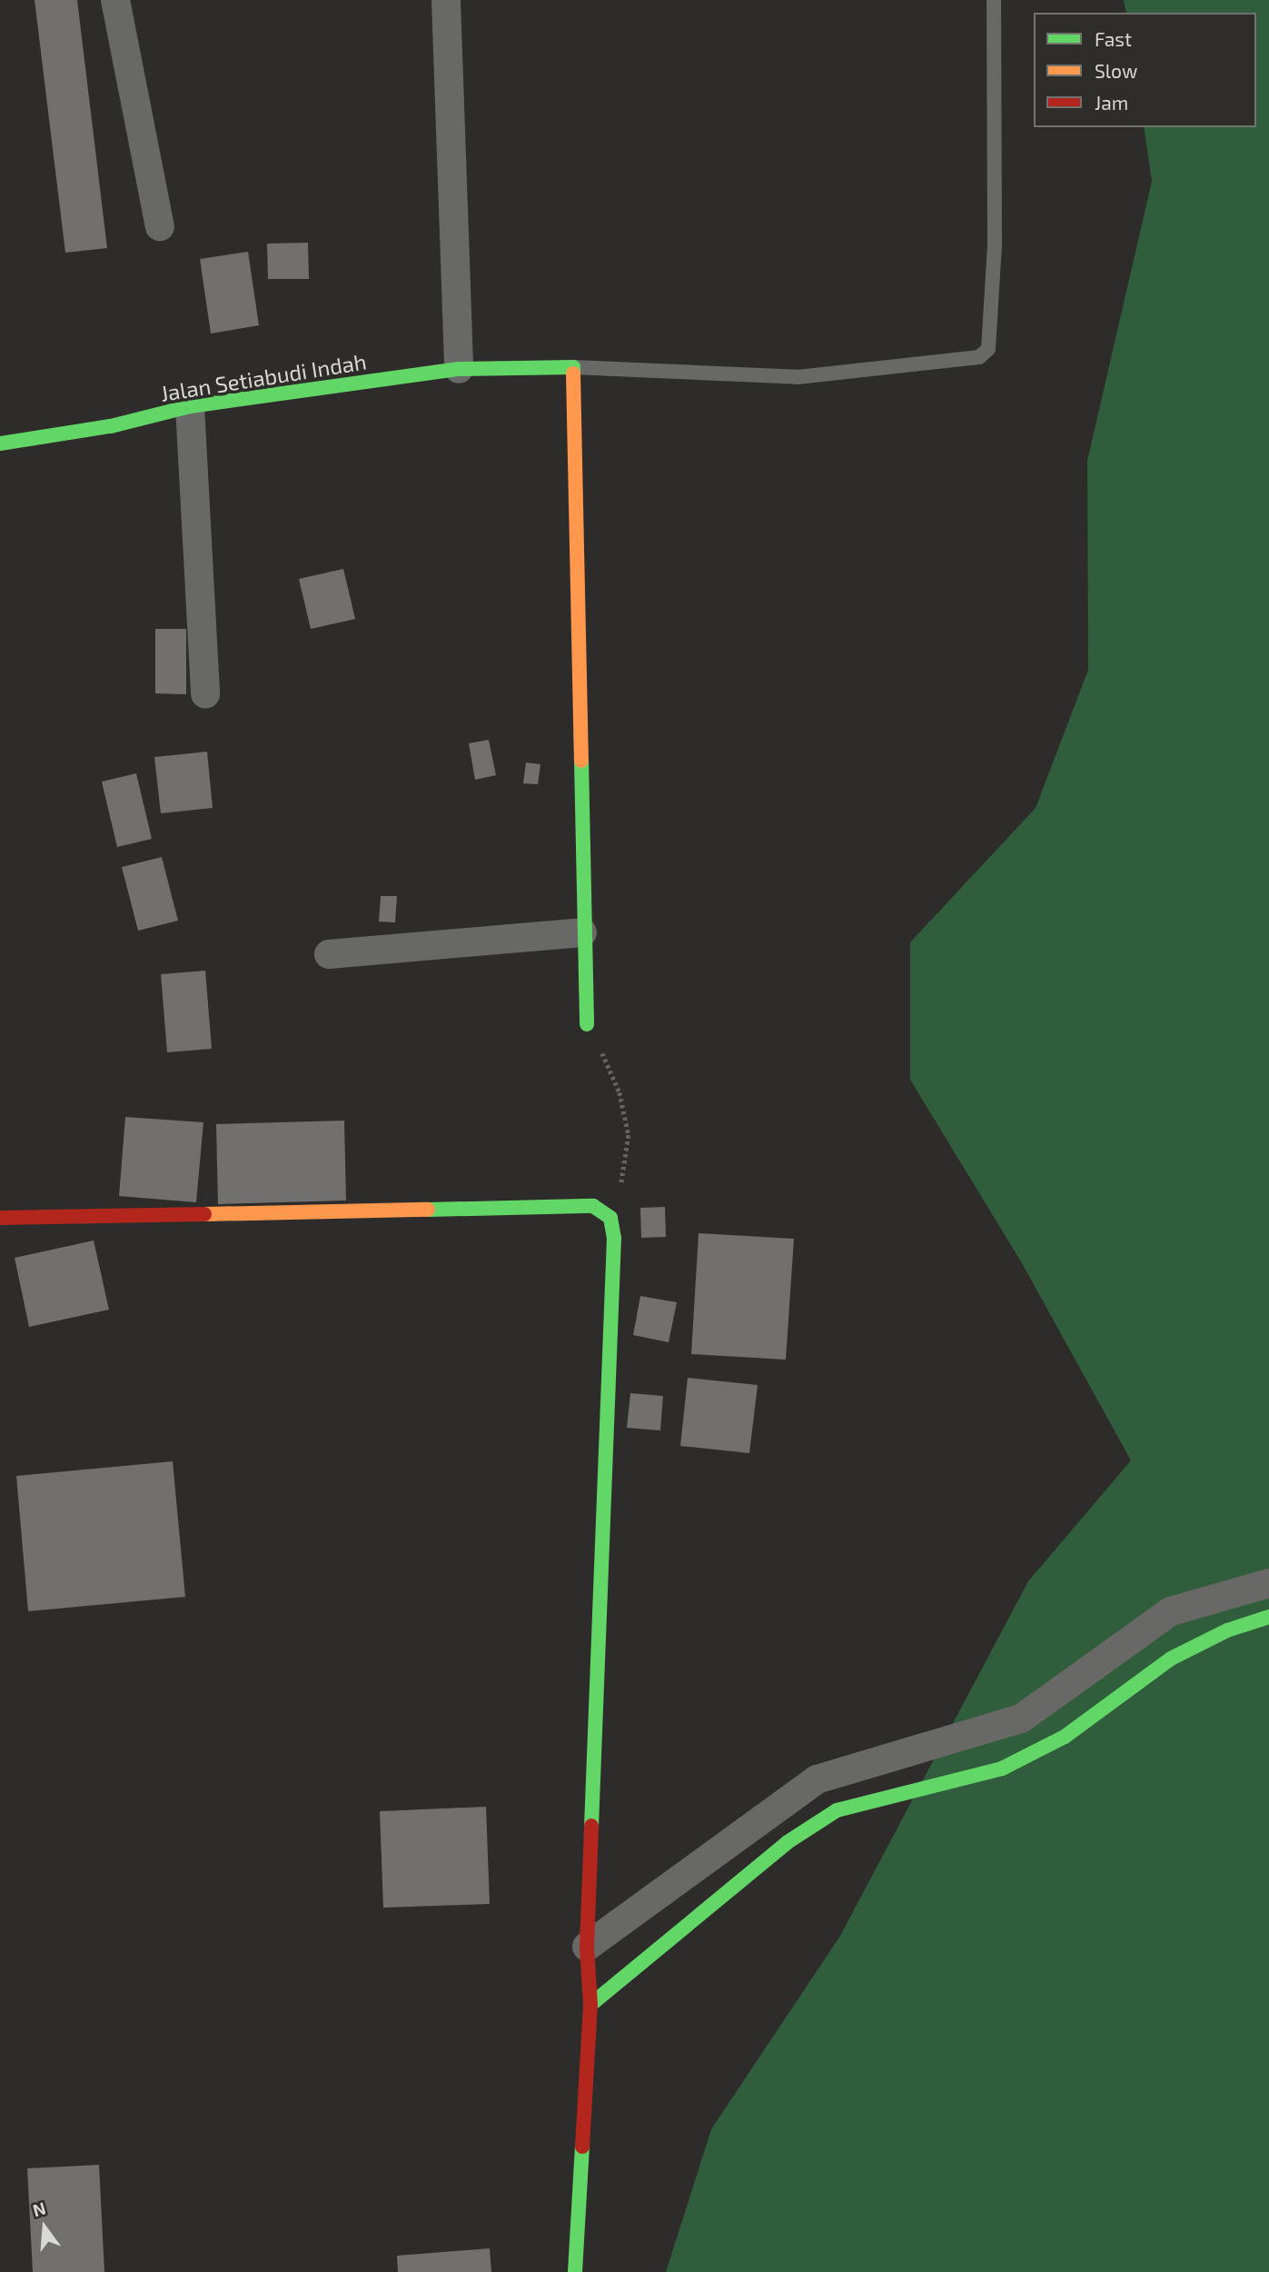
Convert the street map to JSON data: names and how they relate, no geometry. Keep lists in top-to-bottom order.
{
  "streets": {
    "street": ["Jalan Setiabudi Indah"]
  },
  "legend": ["Fast", "Slow", "Jam"],
  "north": "top"
}
